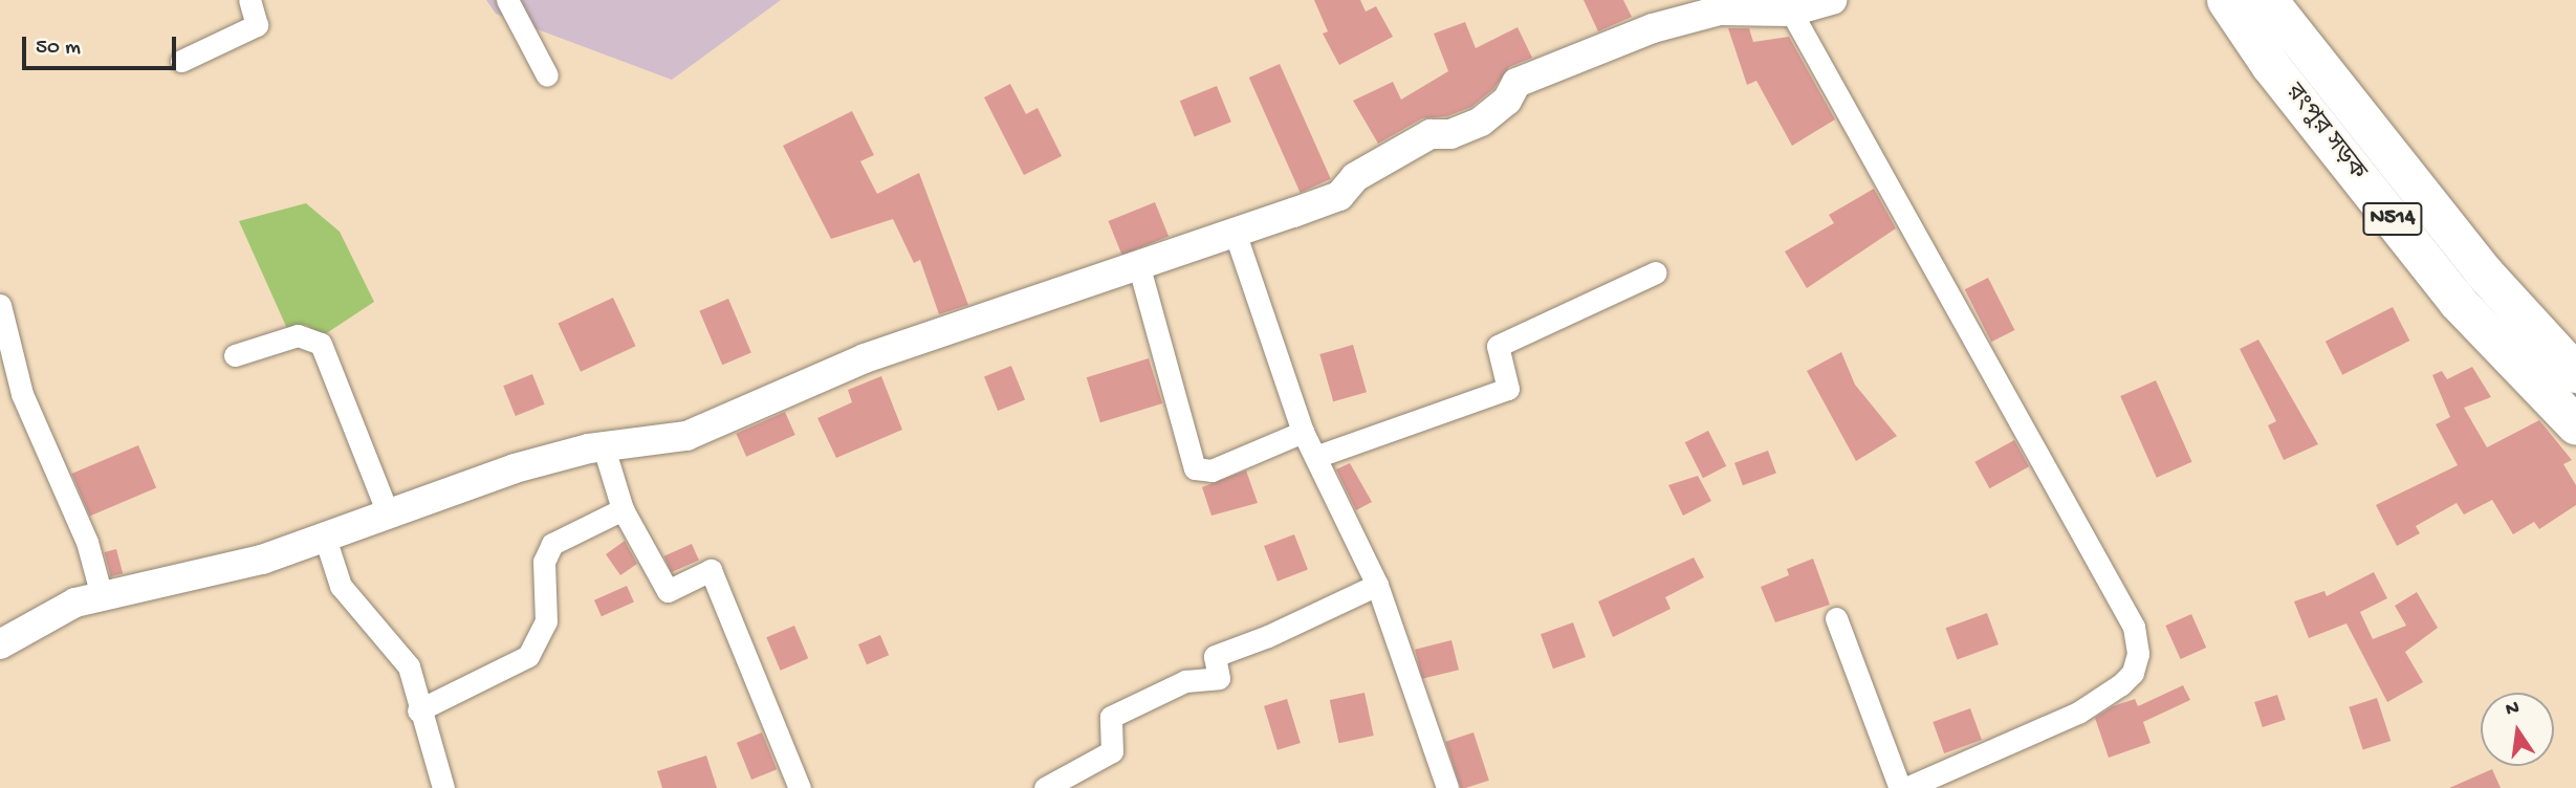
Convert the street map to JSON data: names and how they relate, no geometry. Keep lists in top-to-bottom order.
{
  "streets": {
    "highway": ["রংপুর সড়ক", "N514"]
  },
  "scale_bar": "50 m",
  "north": "top"
}
